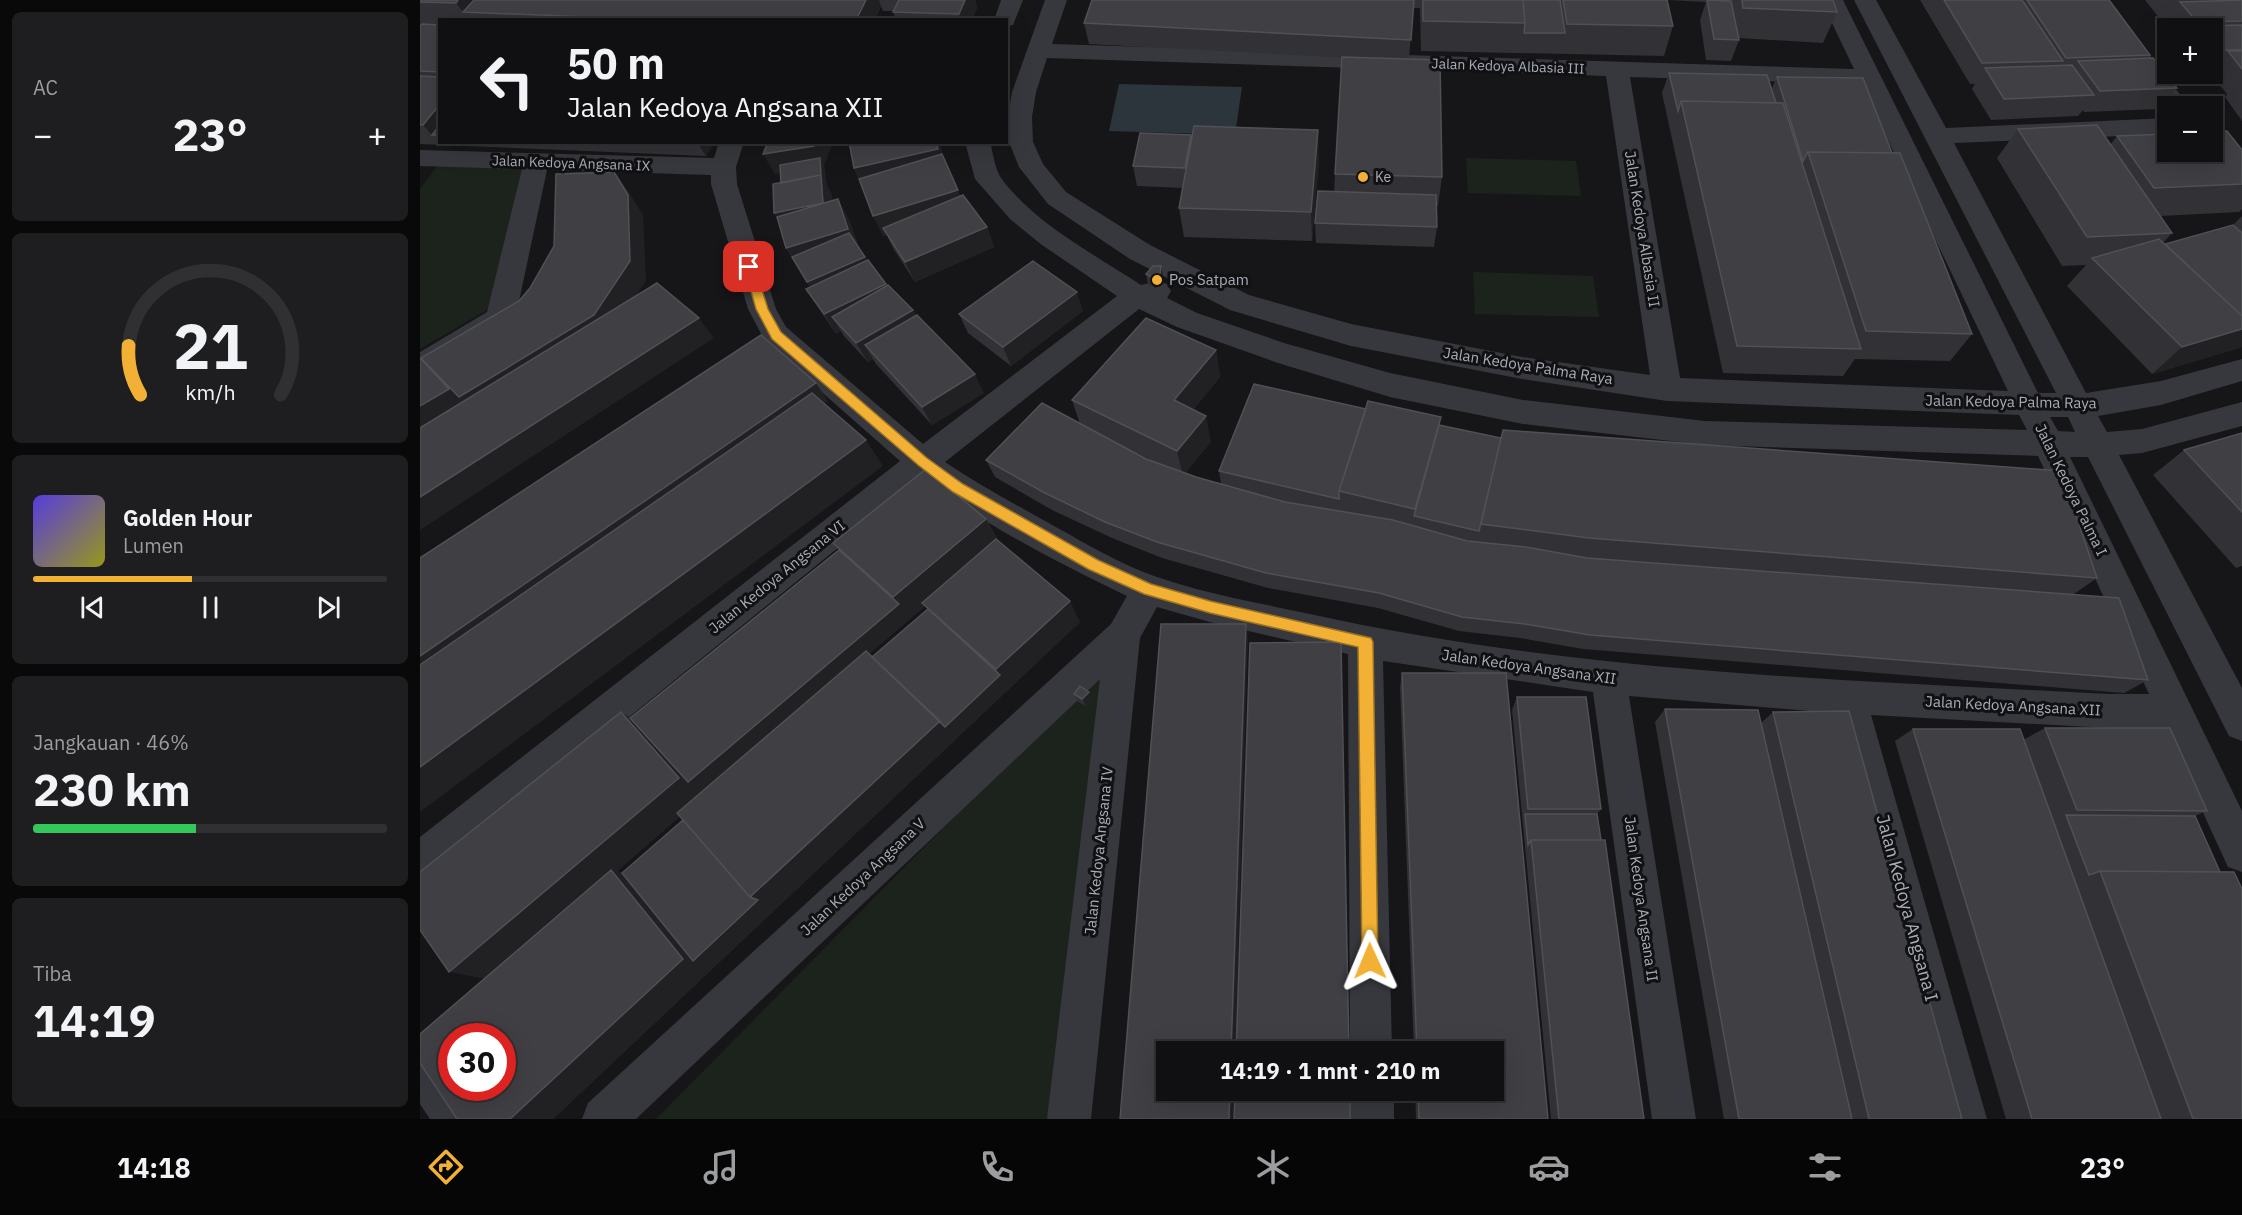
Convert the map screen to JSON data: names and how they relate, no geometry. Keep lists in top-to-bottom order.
{
  "streets": {
    "street": [
      "Jalan Kedoya Albasia III",
      "Jalan Kedoya Angsana IX",
      "Jalan Kedoya Albasia II",
      "Jalan Kedoya Palma Raya",
      "Jalan Kedoya Palma I",
      "Jalan Kedoya Angsana VI",
      "Jalan Kedoya Angsana XII",
      "Jalan Kedoya Angsana IV",
      "Jalan Kedoya Angsana V",
      "Jalan Kedoya Angsana II",
      "Jalan Kedoya Angsana I"
    ]
  },
  "crossings": [
    ["Jalan Kedoya Albasia III", "Jalan Kedoya Albasia II"],
    ["Jalan Kedoya Albasia III", "Jalan Kedoya Palma Raya"],
    ["Jalan Kedoya Albasia III", "Jalan Kedoya Palma I"],
    ["Jalan Kedoya Angsana IX", "Jalan Kedoya Angsana XII"],
    ["Jalan Kedoya Albasia II", "Jalan Kedoya Palma Raya"],
    ["Jalan Kedoya Palma Raya", "Jalan Kedoya Palma I"],
    ["Jalan Kedoya Palma Raya", "Jalan Kedoya Angsana VI"],
    ["Jalan Kedoya Palma I", "Jalan Kedoya Angsana XII"],
    ["Jalan Kedoya Angsana VI", "Jalan Kedoya Angsana XII"],
    ["Jalan Kedoya Angsana XII", "Jalan Kedoya Angsana IV"],
    ["Jalan Kedoya Angsana XII", "Jalan Kedoya Angsana II"],
    ["Jalan Kedoya Angsana XII", "Jalan Kedoya Angsana I"],
    ["Jalan Kedoya Angsana IV", "Jalan Kedoya Angsana V"]
  ],
  "places": ["Ke", "Pos Satpam"],
  "page": {
    "tile": [
      "AC",
      ["Jangkauan · 46%", "230 km"],
      ["Tiba", "14:19"]
    ],
    "map_buttons": ["+", "−"],
    "turn": ["50 m", "Jalan Kedoya Angsana XII"],
    "heat": ["−", "23°", "+"],
    "song": ["Golden Hour", "Lumen"],
    "limit": "30",
    "trip": "14:19 · 1 mnt · 210 m",
    "tabs": ["14:18", "23°"],
    "gauge": ["21", "km/h"]
  }
}
